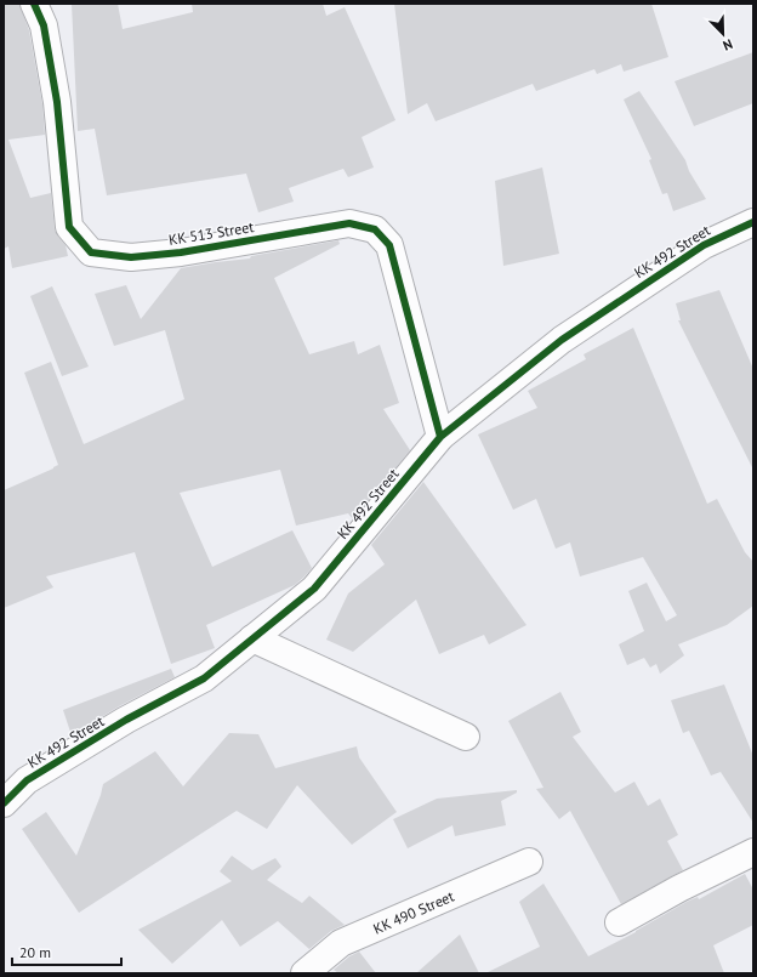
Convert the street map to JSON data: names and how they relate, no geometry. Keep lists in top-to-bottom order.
{
  "streets": {
    "street": ["KK 513 Street", "KK 492 Street", "KK 490 Street"]
  },
  "crossings": [
    ["KK 513 Street", "KK 492 Street"]
  ],
  "scale_bar": "20 m",
  "north": "bottom right"
}
